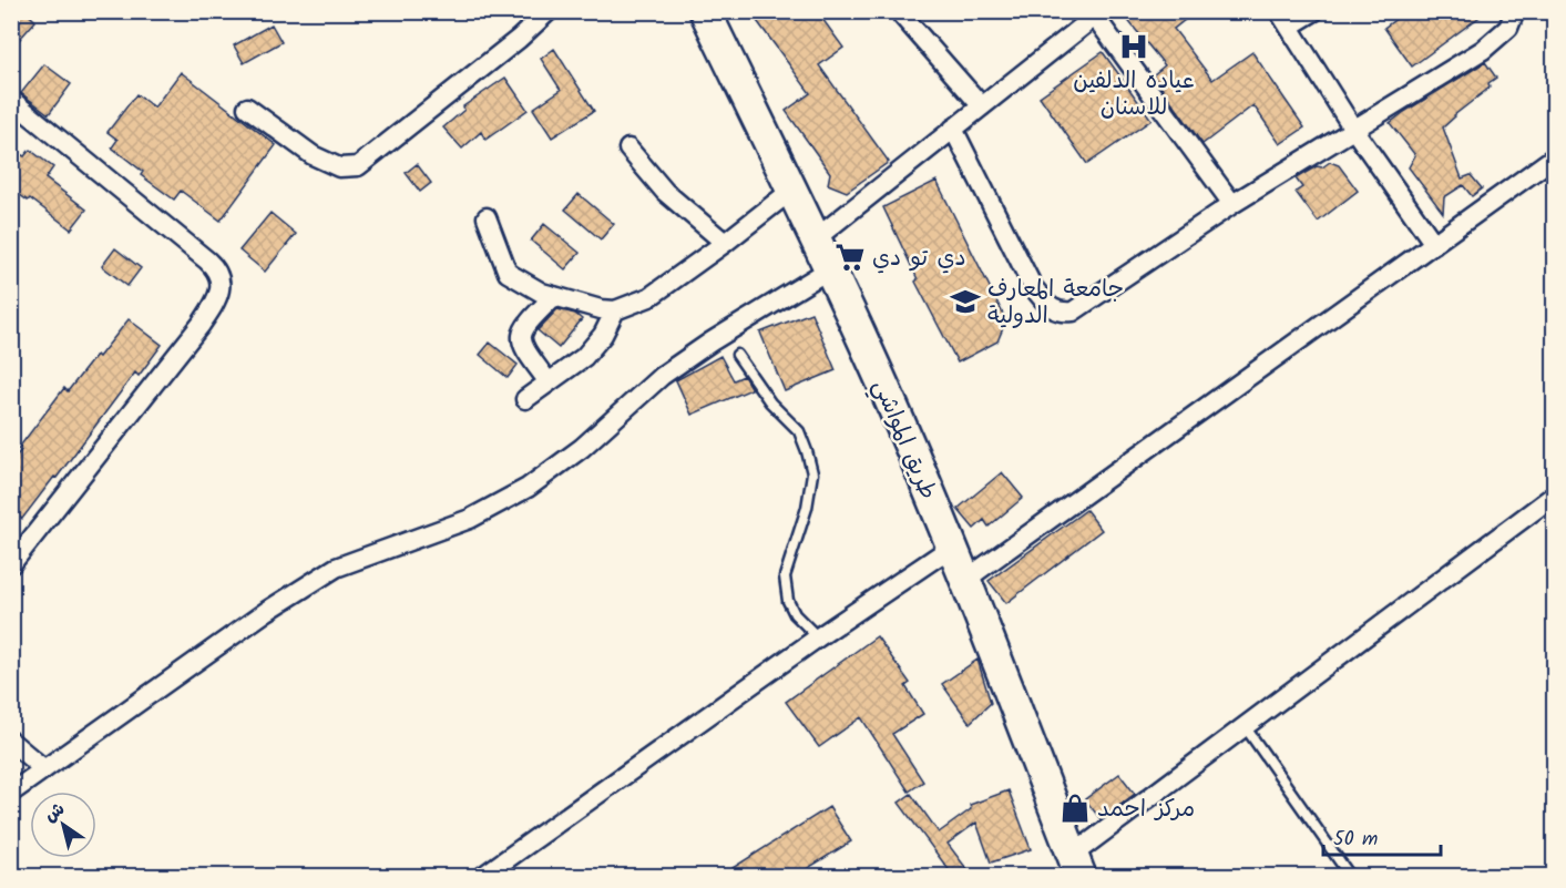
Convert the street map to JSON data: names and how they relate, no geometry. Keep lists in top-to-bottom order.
{
  "streets": {
    "main road": ["طريق المواشي"]
  },
  "places": {
    "hospital": ["عياده الدلفين للاسنان"],
    "supermarket": ["دي تو دي"],
    "school or university": ["جامعة المعارف الدولية"],
    "shop": ["مركز احمد"]
  },
  "scale_bar": "50 m",
  "north": "top left"
}
